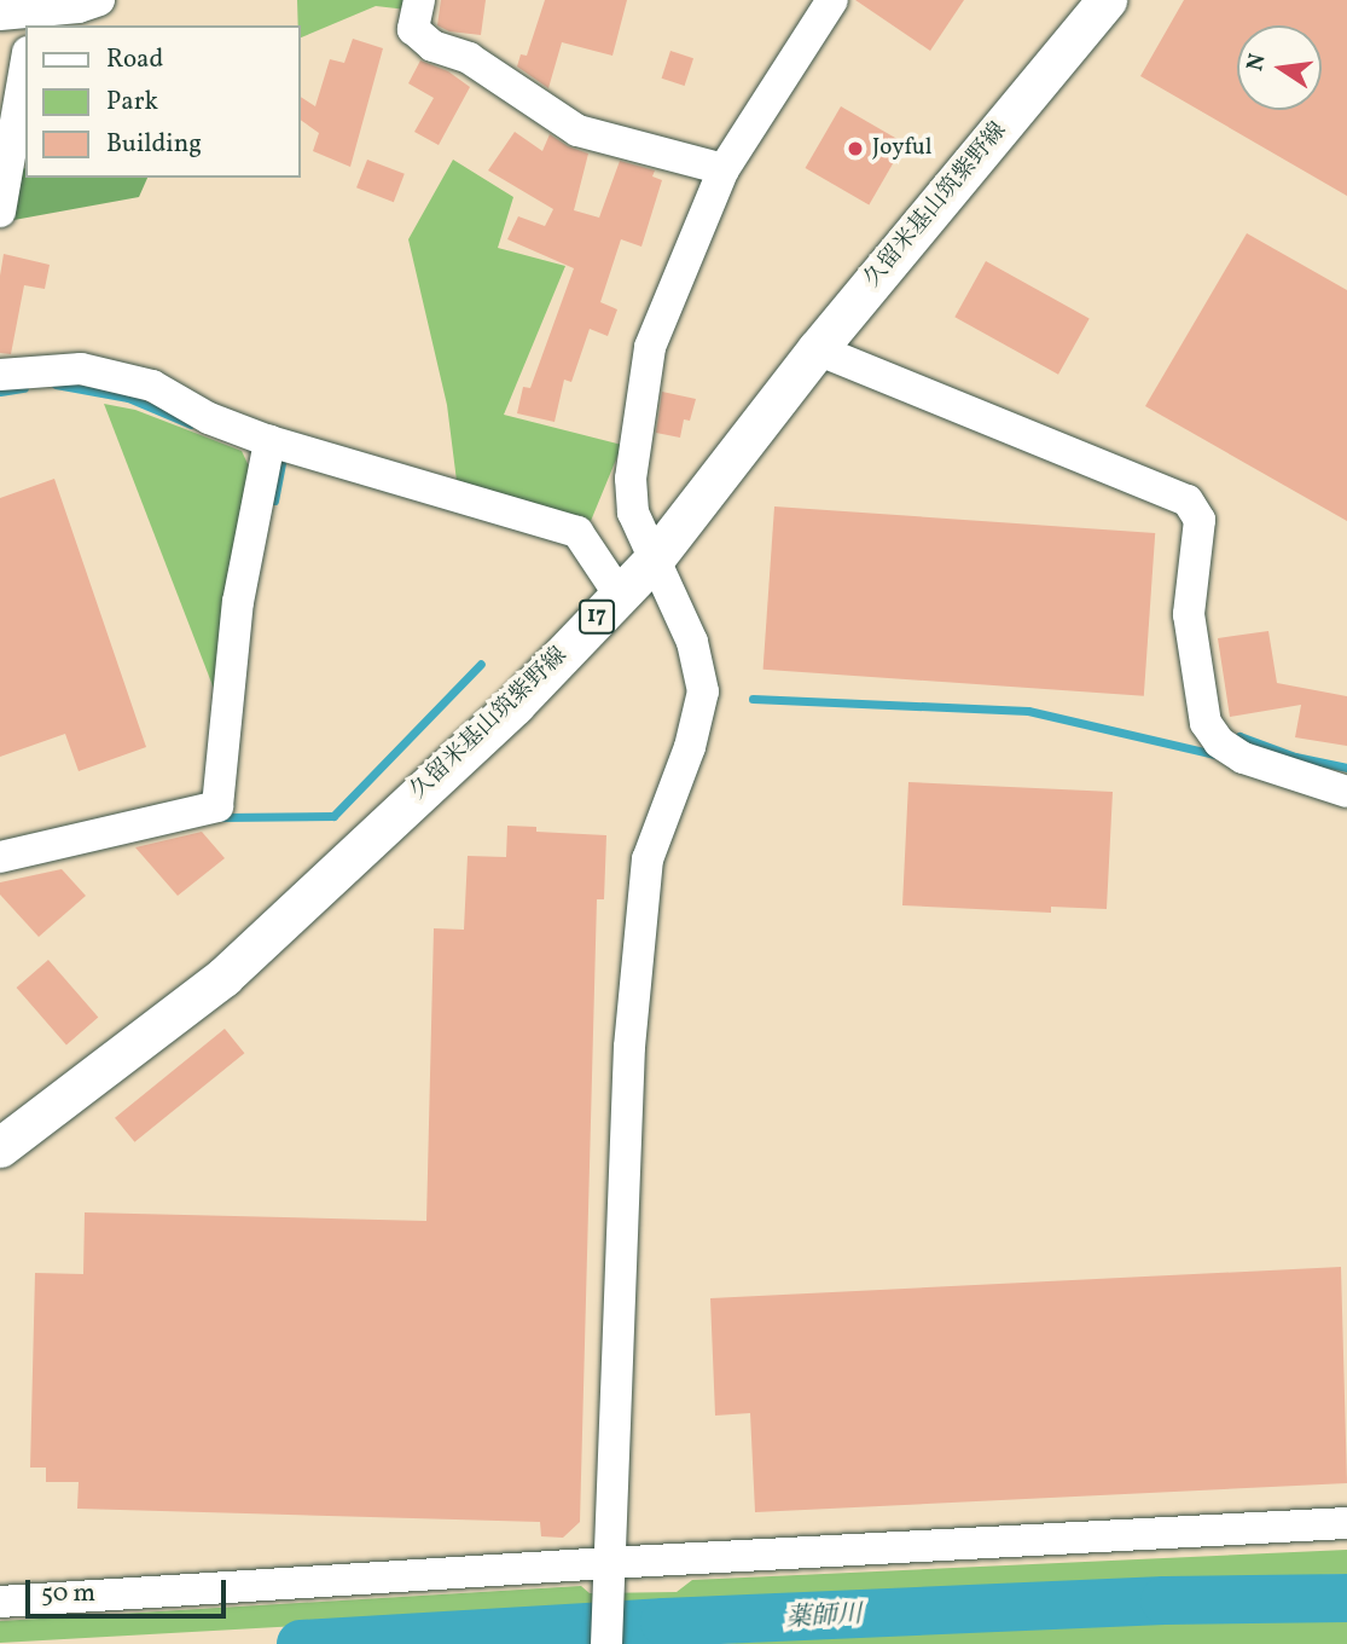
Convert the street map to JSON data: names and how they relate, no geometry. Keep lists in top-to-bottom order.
{
  "streets": {
    "main road": ["久留米基山筑紫野線", "17"]
  },
  "water": ["薬師川"],
  "places": ["Joyful"],
  "legend": ["Road", "Park", "Building"],
  "scale_bar": "50 m",
  "north": "left"
}
